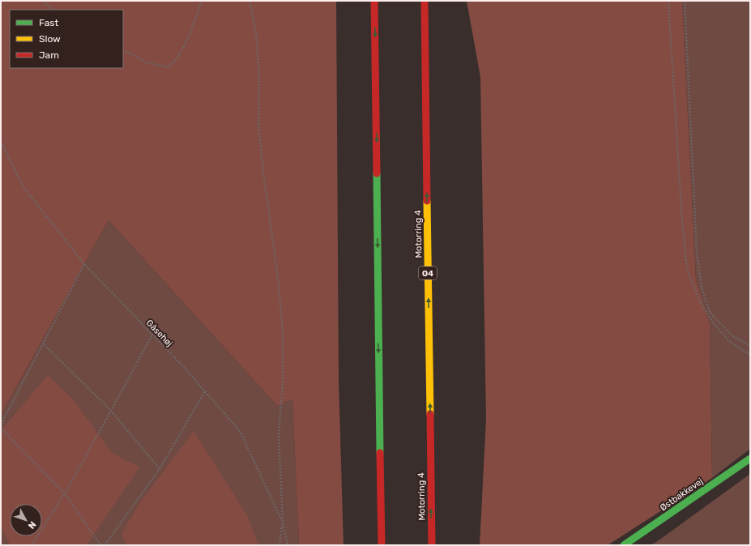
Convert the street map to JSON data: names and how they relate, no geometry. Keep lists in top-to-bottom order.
{
  "streets": {
    "main road": ["Motorring 4", "O4", "Østbakkevej"],
    "path": ["Gåsehøj"]
  },
  "legend": ["Fast", "Slow", "Jam"],
  "north": "bottom right"
}
